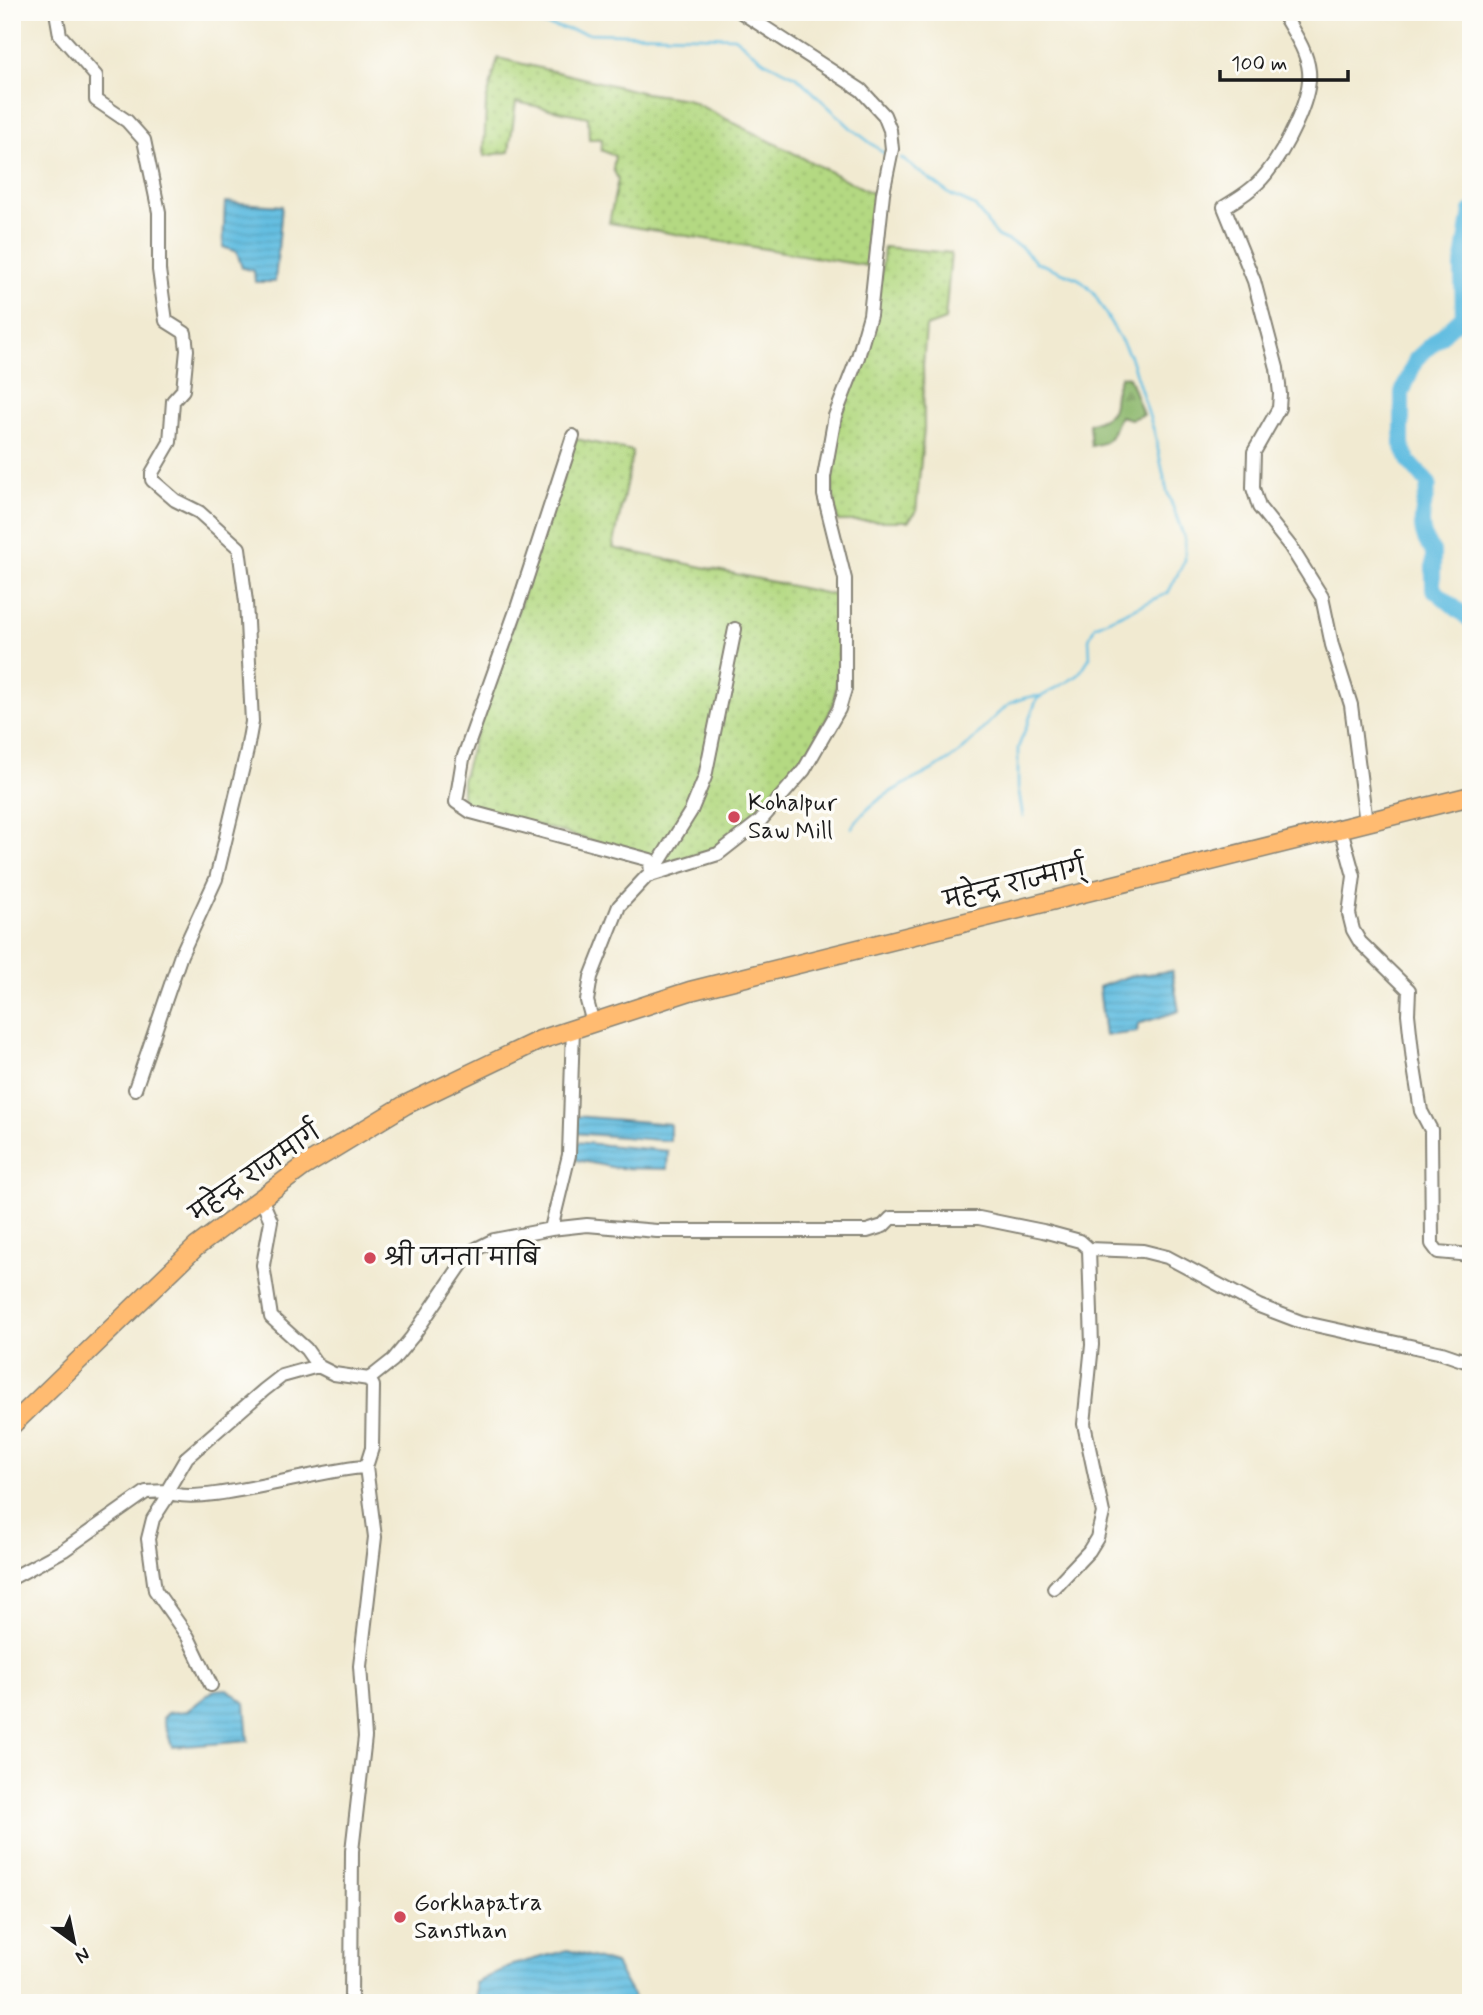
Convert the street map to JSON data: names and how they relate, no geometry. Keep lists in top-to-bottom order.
{
  "streets": {
    "highway": ["महेन्द्र राज्मार्ग्", "महेन्द्र राजमार्ग"]
  },
  "crossings": [
    ["महेन्द्र राज्मार्ग्", "महेन्द्र राजमार्ग"]
  ],
  "places": ["Kohalpur Saw Mill", "श्री जनता माबि", "Gorkhapatra Sansthan"],
  "scale_bar": "100 m",
  "north": "bottom right"
}
